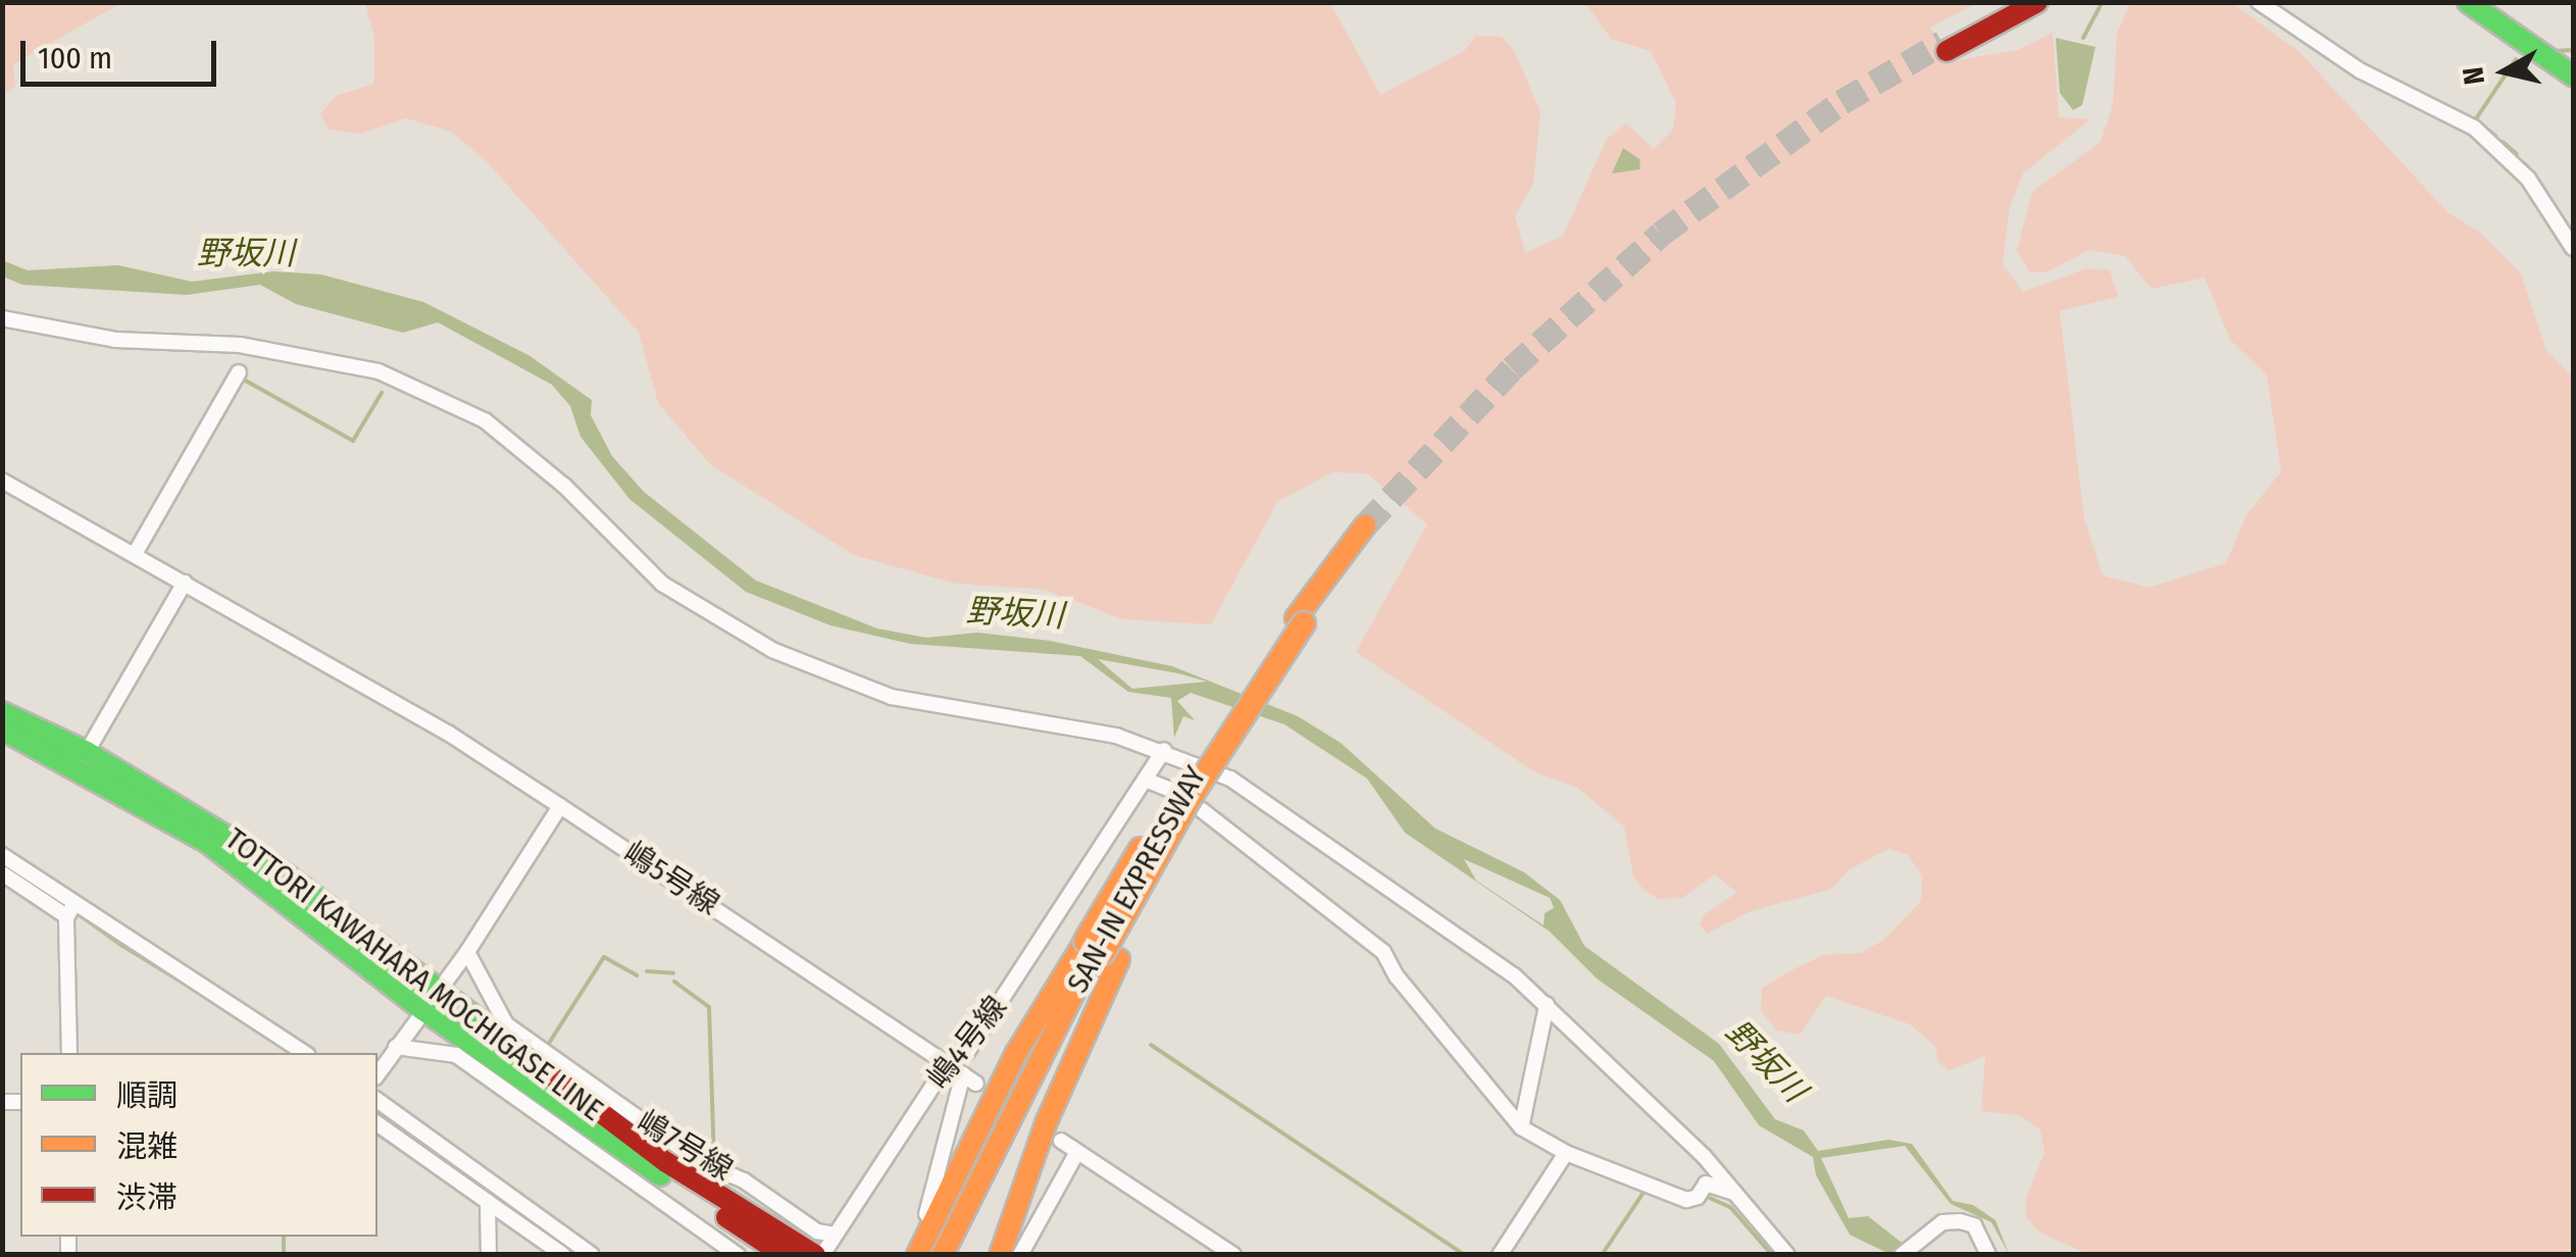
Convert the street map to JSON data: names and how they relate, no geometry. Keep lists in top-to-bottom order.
{
  "streets": {
    "main road": ["SAN-IN EXPRESSWAY", "TOTTORI KAWAHARA MOCHIGASE LINE"],
    "street": ["嶋5号線", "嶋4号線", "嶋7号線"]
  },
  "crossings": [
    ["嶋5号線", "嶋4号線"],
    ["TOTTORI KAWAHARA MOCHIGASE LINE", "嶋4号線"],
    ["嶋4号線", "嶋7号線"]
  ],
  "water": ["野坂川"],
  "legend": ["順調", "混雑", "渋滞"],
  "scale_bar": "100 m",
  "north": "left"
}
